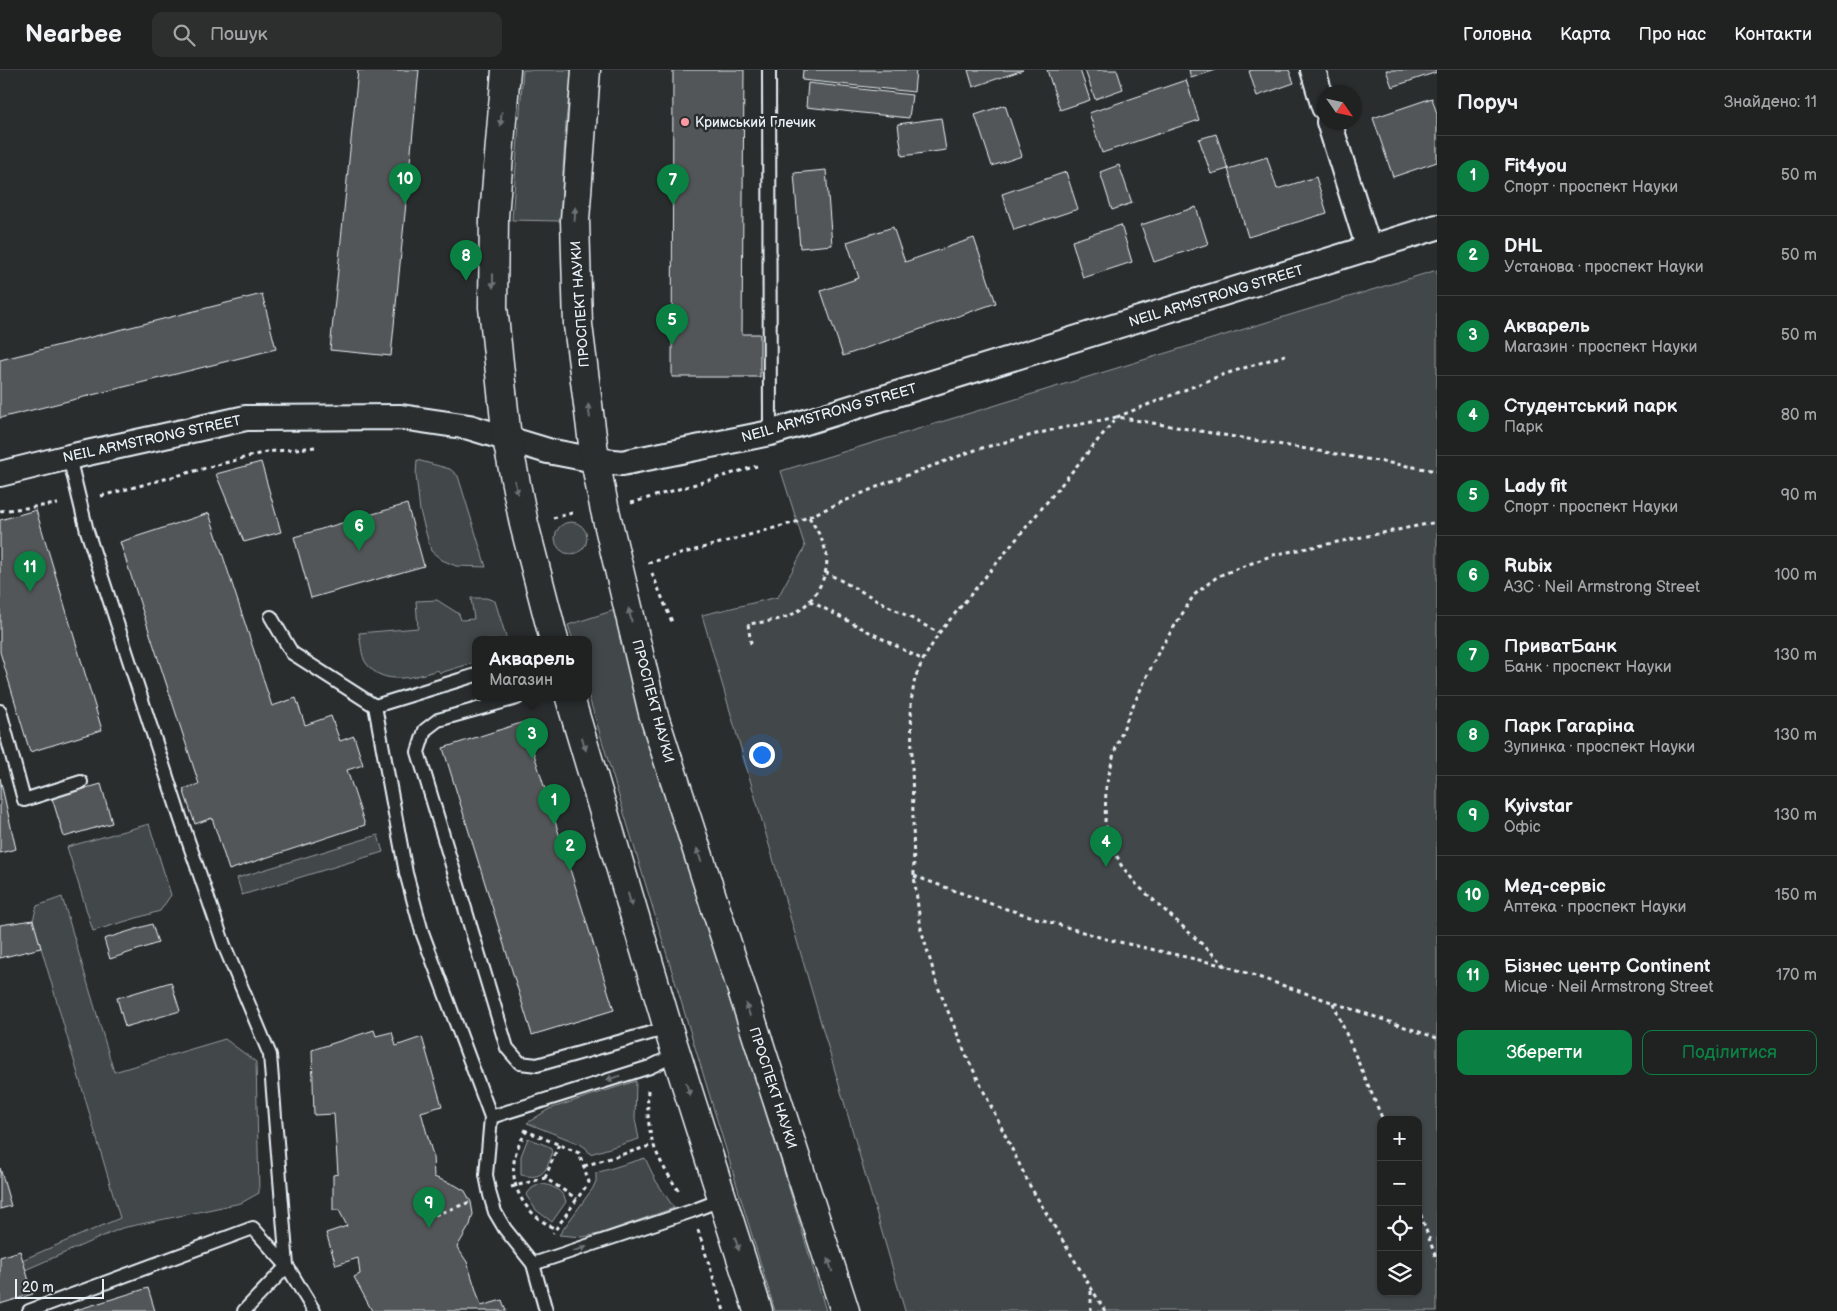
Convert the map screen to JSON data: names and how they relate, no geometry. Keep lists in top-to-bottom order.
{
  "streets": {
    "main road": ["ПРОСПЕКТ НАУКИ"],
    "street": ["NEIL ARMSTRONG STREET"]
  },
  "crossings": [
    ["NEIL ARMSTRONG STREET", "ПРОСПЕКТ НАУКИ"]
  ],
  "places": ["Кримський Глечик"],
  "scale_bar": "20 m",
  "north": "bottom right",
  "page": {
    "header": "Nearbee",
    "search": "Пошук",
    "nav": [
      "Головна",
      "Карта",
      "Про нас",
      "Контакти"
    ],
    "heading": ["Поруч", "Знайдено: 11"],
    "list": [
      {
        "mark": "1",
        "name": "Fit4you",
        "note": "Спорт · проспект Науки",
        "value": "50 m"
      },
      {
        "mark": "2",
        "name": "DHL",
        "note": "Установа · проспект Науки",
        "value": "50 m"
      },
      {
        "mark": "3",
        "name": "Акварель",
        "note": "Магазин · проспект Науки",
        "value": "50 m"
      },
      {
        "mark": "4",
        "name": "Студентський парк",
        "note": "Парк",
        "value": "80 m"
      },
      {
        "mark": "5",
        "name": "Lady fit",
        "note": "Спорт · проспект Науки",
        "value": "90 m"
      },
      {
        "mark": "6",
        "name": "Rubix",
        "note": "АЗС · Neil Armstrong Street",
        "value": "100 m"
      },
      {
        "mark": "7",
        "name": "ПриватБанк",
        "note": "Банк · проспект Науки",
        "value": "130 m"
      },
      {
        "mark": "8",
        "name": "Парк Гагаріна",
        "note": "Зупинка · проспект Науки",
        "value": "130 m"
      },
      {
        "mark": "9",
        "name": "Kyivstar",
        "note": "Офіс",
        "value": "130 m"
      },
      {
        "mark": "10",
        "name": "Мед-сервіс",
        "note": "Аптека · проспект Науки",
        "value": "150 m"
      },
      {
        "mark": "11",
        "name": "Бізнес центр Continent",
        "note": "Місце · Neil Armstrong Street",
        "value": "170 m"
      }
    ],
    "pins": [
      "10",
      "7",
      "8",
      "5",
      "6",
      "11",
      "3",
      "1",
      "4",
      "2",
      "9"
    ],
    "popup": ["Акварель", "Магазин"],
    "buttons": ["Зберегти", "Поділитися"],
    "map_buttons": ["+", "−"],
    "scale": "20 m"
  }
}
